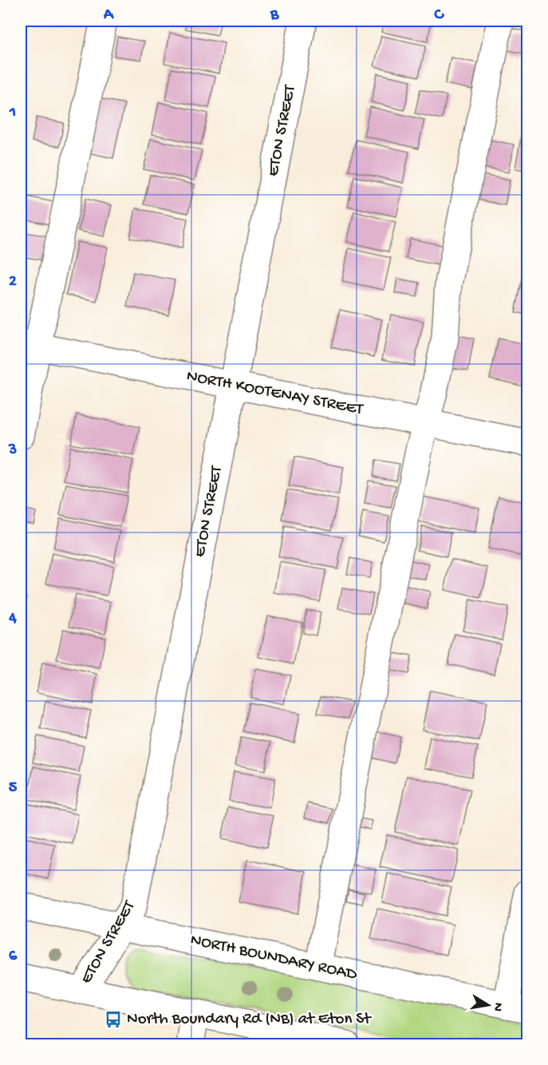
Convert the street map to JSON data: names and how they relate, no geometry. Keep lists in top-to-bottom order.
{
  "streets": {
    "street": ["ETON STREET", "NORTH KOOTENAY STREET", "NORTH BOUNDARY ROAD"]
  },
  "crossings": [
    ["ETON STREET", "NORTH KOOTENAY STREET"],
    ["ETON STREET", "NORTH BOUNDARY ROAD"]
  ],
  "places": {
    "bus stop": ["North Boundary Rd (NB) at Eton St"]
  },
  "north": "right",
  "grid": {
    "columns": ["A", "B", "C"],
    "rows": [
      "1",
      "2",
      "3",
      "4",
      "5",
      "6"
    ]
  }
}
